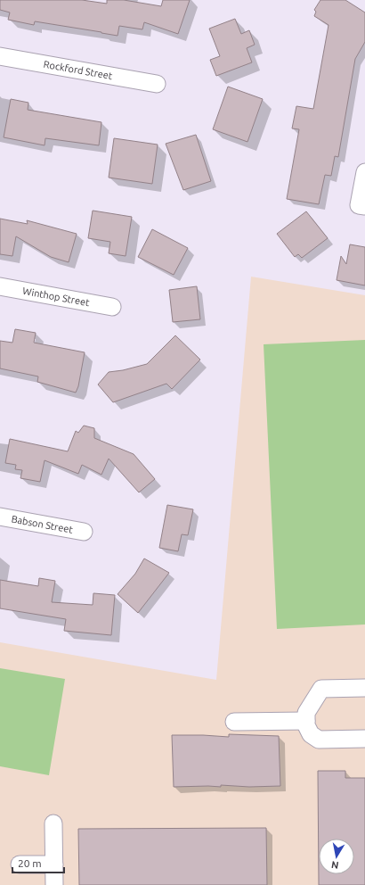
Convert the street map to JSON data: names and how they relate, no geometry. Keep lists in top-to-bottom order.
{
  "streets": {
    "street": ["Rockford Street", "Winthop Street", "Babson Street"]
  },
  "scale_bar": "20 m",
  "north": "bottom"
}
